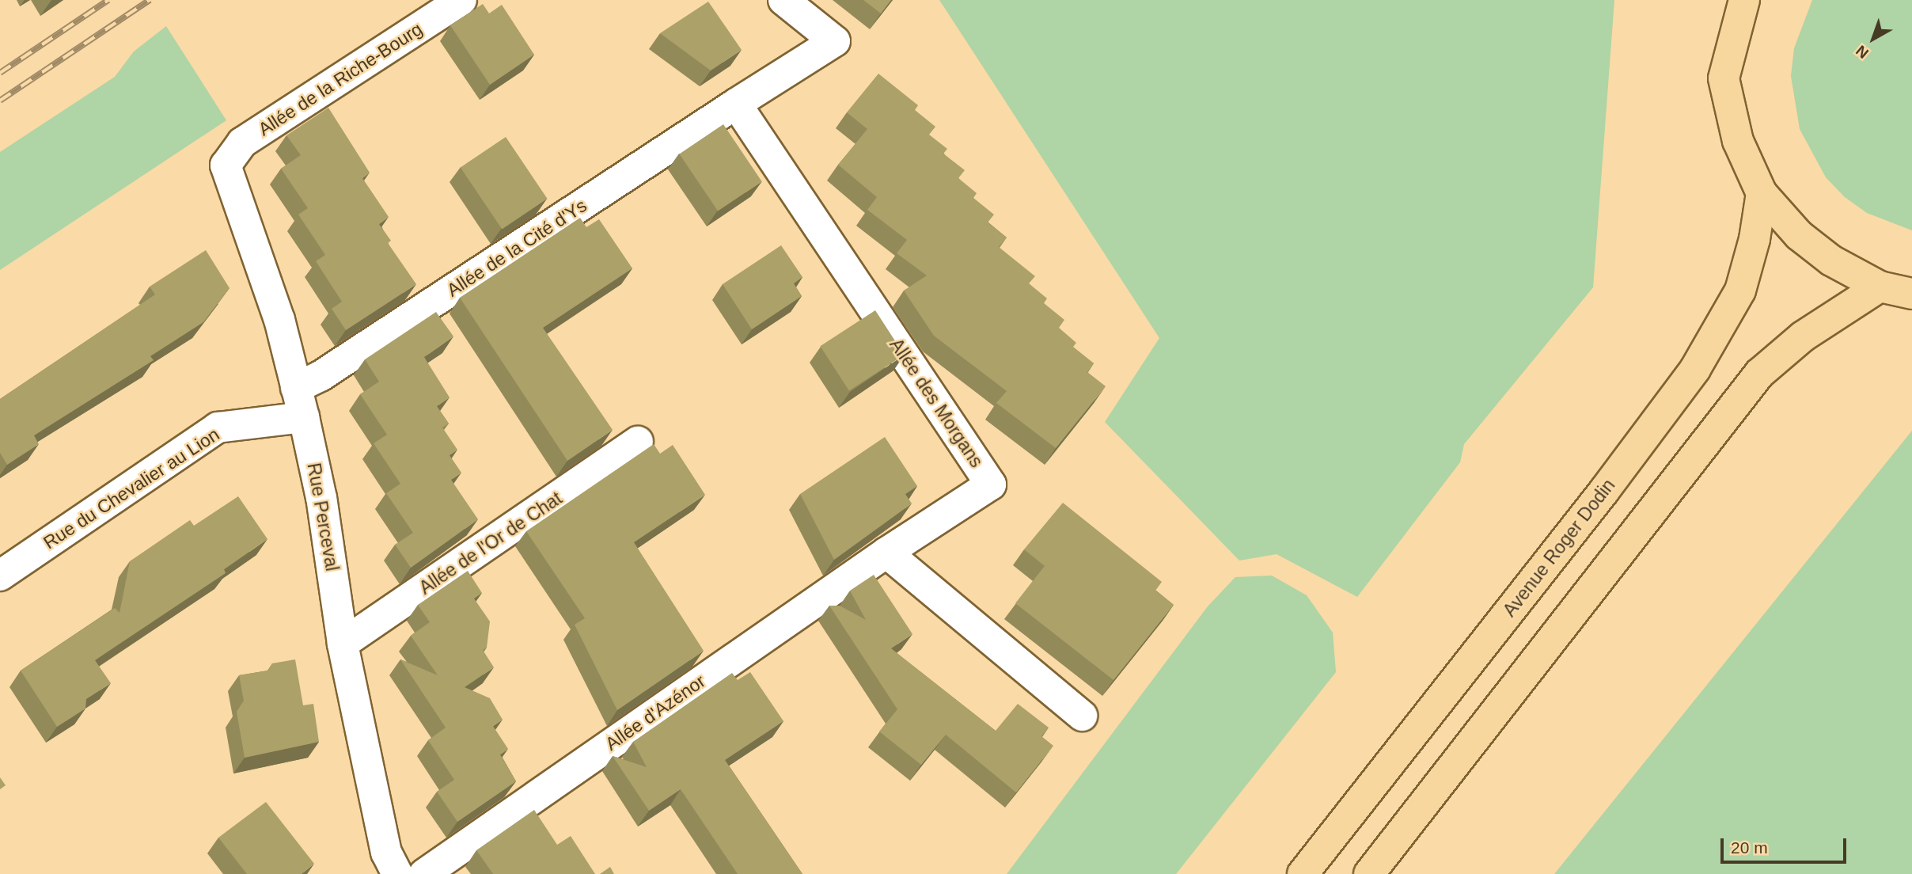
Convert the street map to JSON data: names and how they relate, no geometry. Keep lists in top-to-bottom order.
{
  "streets": {
    "main road": ["Avenue Roger Dodin"],
    "street": [
      "Allée de la Riche-Bourg",
      "Allée de la Cité d'Ys",
      "Allée des Morgans",
      "Rue du Chevalier au Lion",
      "Rue Perceval",
      "Allée de l'Or de Chat",
      "Allée d'Azénor"
    ]
  },
  "crossings": [
    ["Allée de la Riche-Bourg", "Rue Perceval"],
    ["Allée de la Cité d'Ys", "Allée des Morgans"],
    ["Allée de la Cité d'Ys", "Rue Perceval"],
    ["Allée des Morgans", "Allée d'Azénor"],
    ["Rue du Chevalier au Lion", "Rue Perceval"],
    ["Rue Perceval", "Allée de l'Or de Chat"]
  ],
  "scale_bar": "20 m",
  "north": "bottom left"
}
